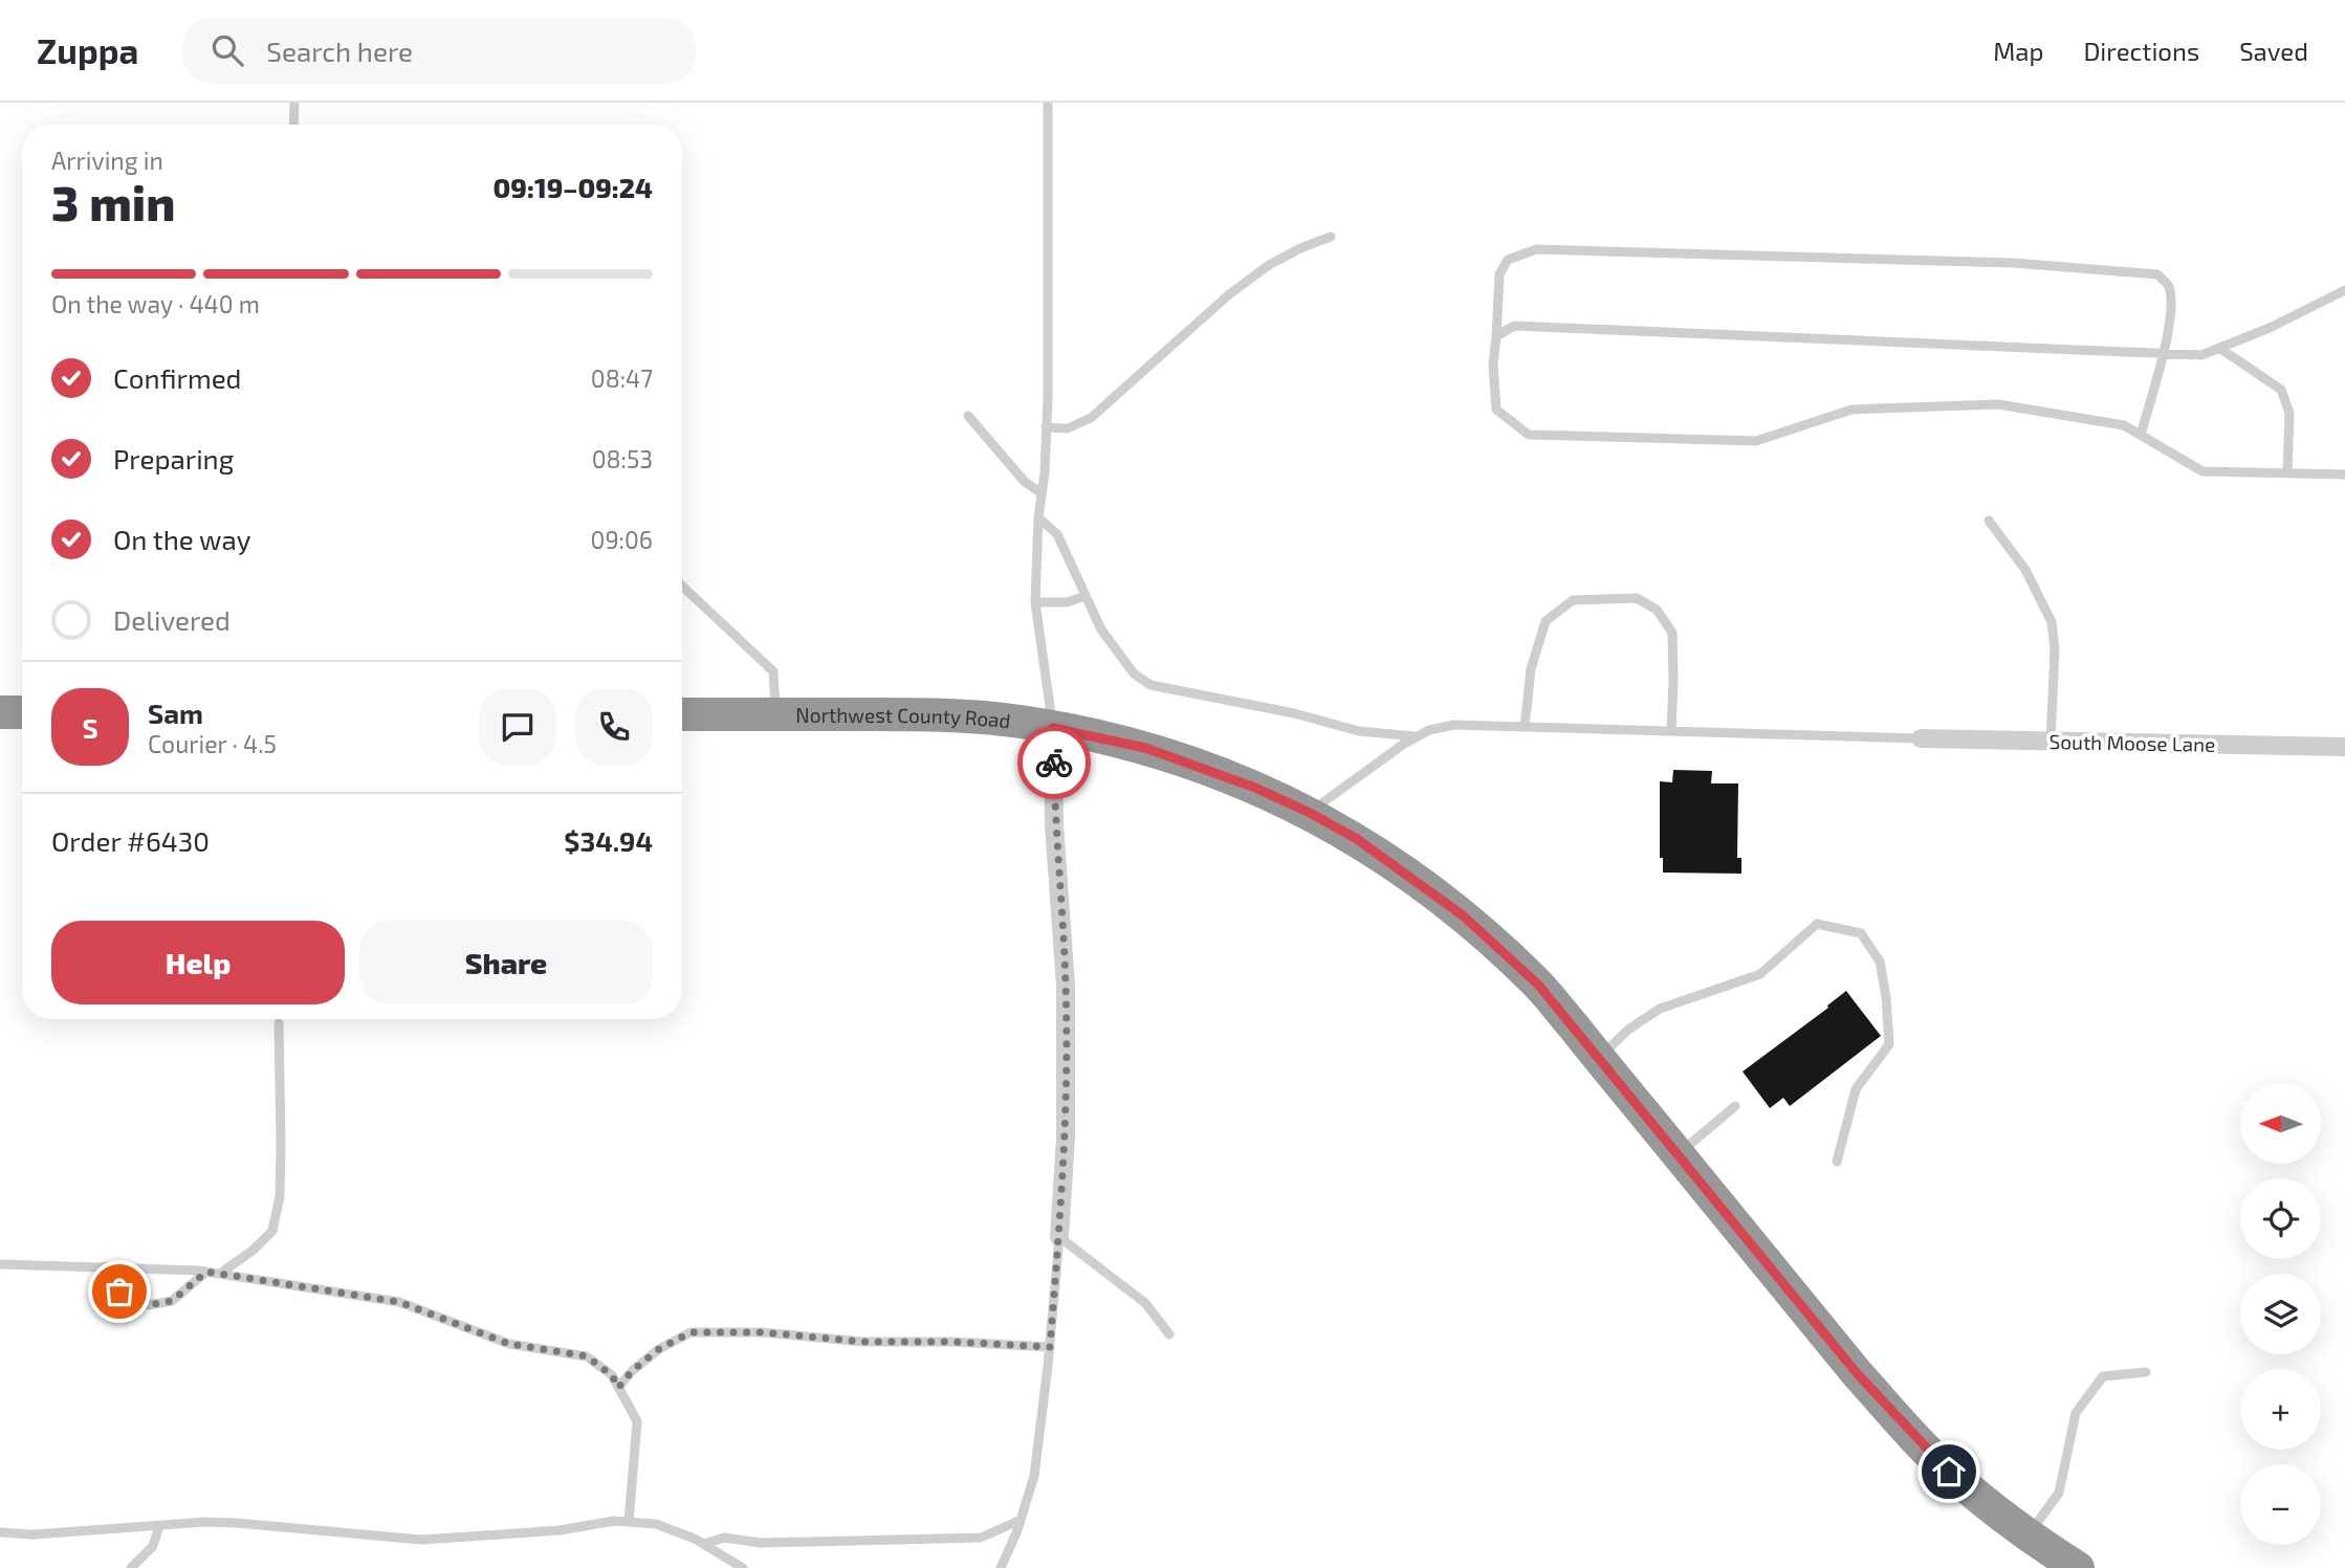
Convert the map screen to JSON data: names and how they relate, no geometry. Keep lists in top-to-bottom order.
{
  "streets": {
    "highway": ["Northwest County Road"],
    "street": ["South Moose Lane"]
  },
  "north": "left",
  "page": {
    "header": "Zuppa",
    "search": "Search here",
    "nav": ["Map", "Directions", "Saved"],
    "heading": ["3 min", "Arriving in", "09:19–09:24"],
    "panel": [
      "Sam",
      "Courier · 4.5",
      "Order #6430",
      "$34.94"
    ],
    "bar": "On the way · 440 m",
    "list": [
      ["Confirmed", "08:47"],
      ["Preparing", "08:53"],
      ["On the way", "09:06"],
      "Delivered"
    ],
    "round": "S",
    "buttons": ["Help", "Share"],
    "map_buttons": ["+", "−"]
  }
}
